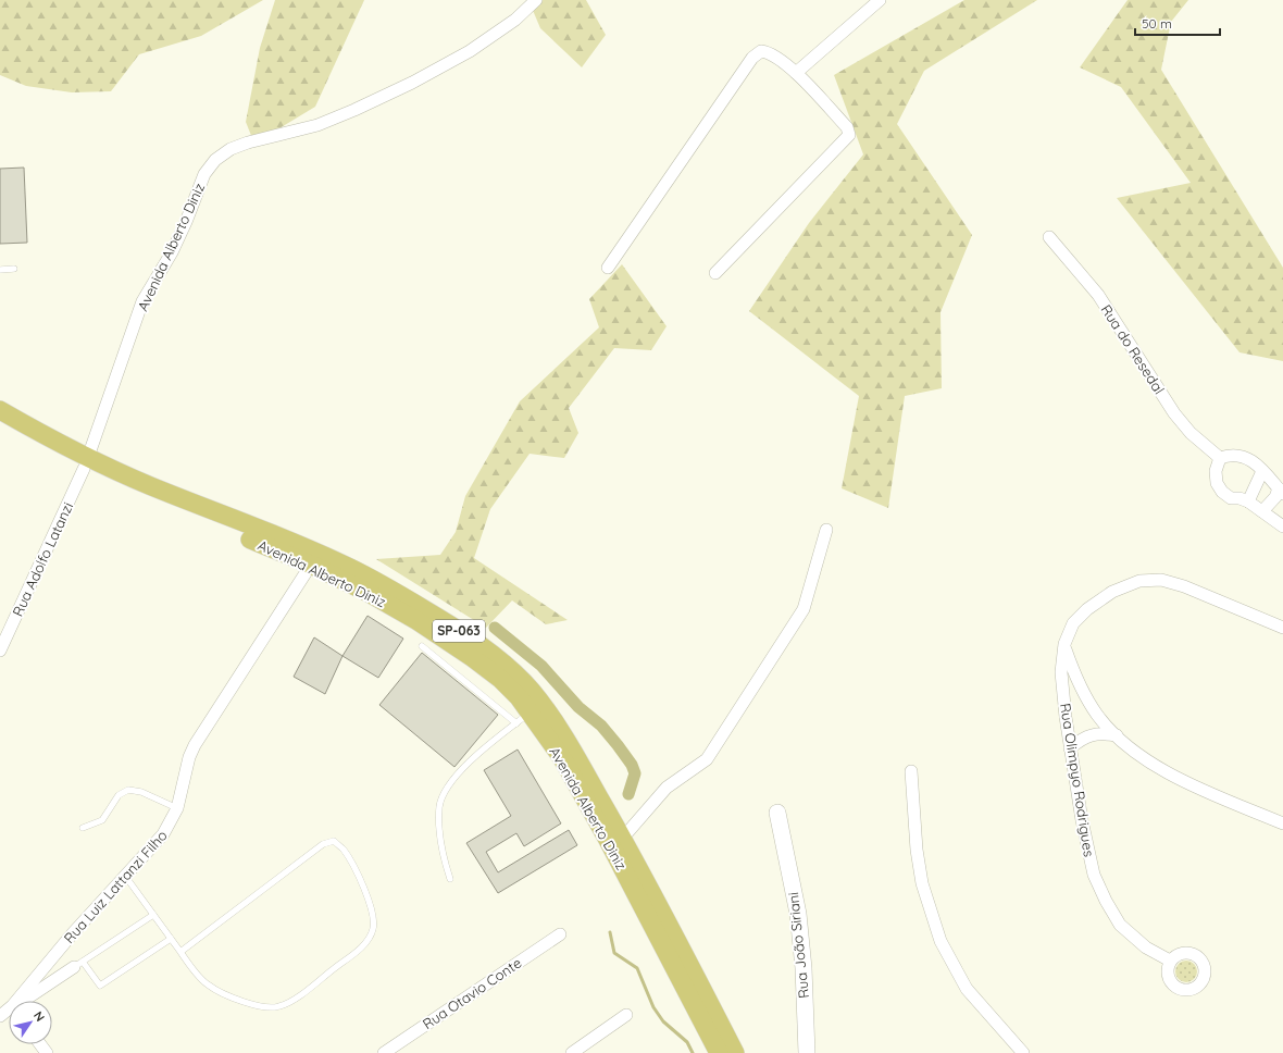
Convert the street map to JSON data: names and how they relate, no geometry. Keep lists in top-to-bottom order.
{
  "streets": {
    "main road": ["Avenida Alberto Diniz", "SP-063"],
    "street": [
      "Rua do Resedal",
      "Rua Adolfo Latanzi",
      "Rua Olimpyo Rodrigues",
      "Rua Luiz Lattanzi Filho",
      "Rua João Siriani",
      "Rua Otavio Conte"
    ]
  },
  "crossings": [
    ["Avenida Alberto Diniz", "Rua Adolfo Latanzi"],
    ["Avenida Alberto Diniz", "Rua Luiz Lattanzi Filho"]
  ],
  "scale_bar": "50 m",
  "north": "top right"
}
